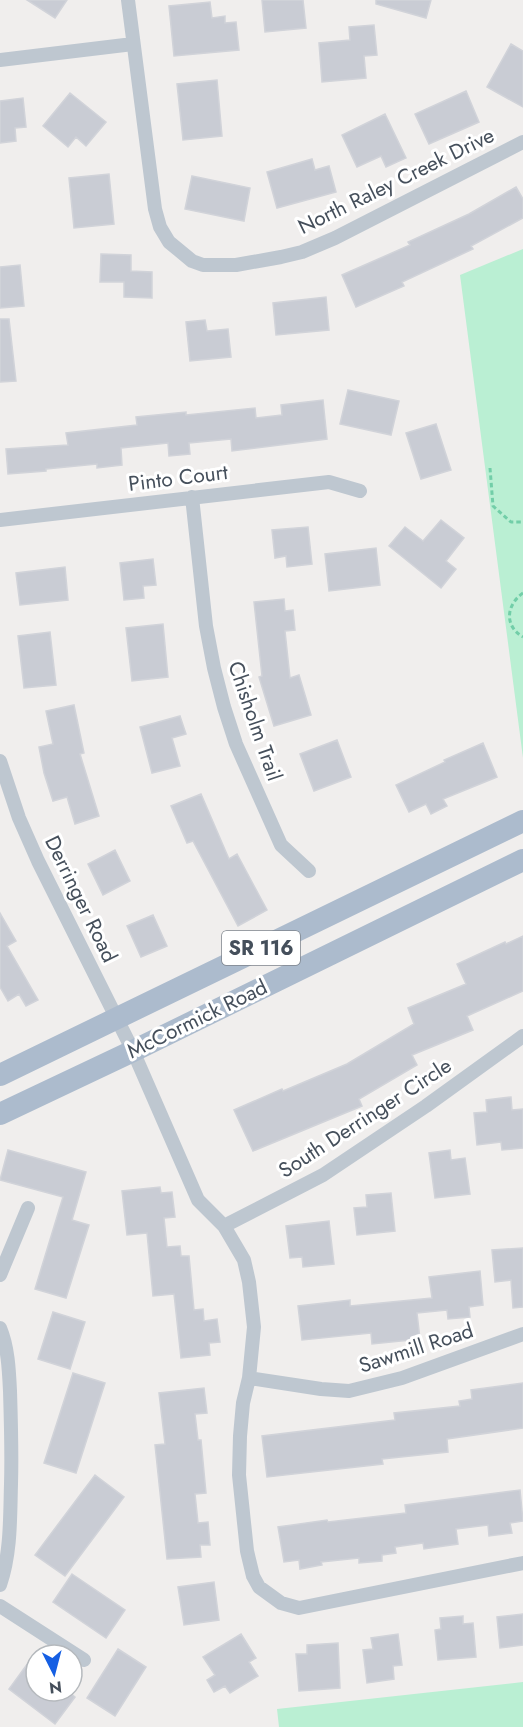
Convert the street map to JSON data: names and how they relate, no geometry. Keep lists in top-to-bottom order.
{
  "streets": {
    "main road": ["SR 116", "McCormick Road"],
    "street": [
      "North Raley Creek Drive",
      "Pinto Court",
      "Chisholm Trail",
      "Derringer Road",
      "South Derringer Circle",
      "Sawmill Road"
    ]
  },
  "crossings": [
    ["Pinto Court", "Chisholm Trail"],
    ["Derringer Road", "McCormick Road"],
    ["Derringer Road", "South Derringer Circle"],
    ["Derringer Road", "Sawmill Road"]
  ],
  "north": "bottom"
}
